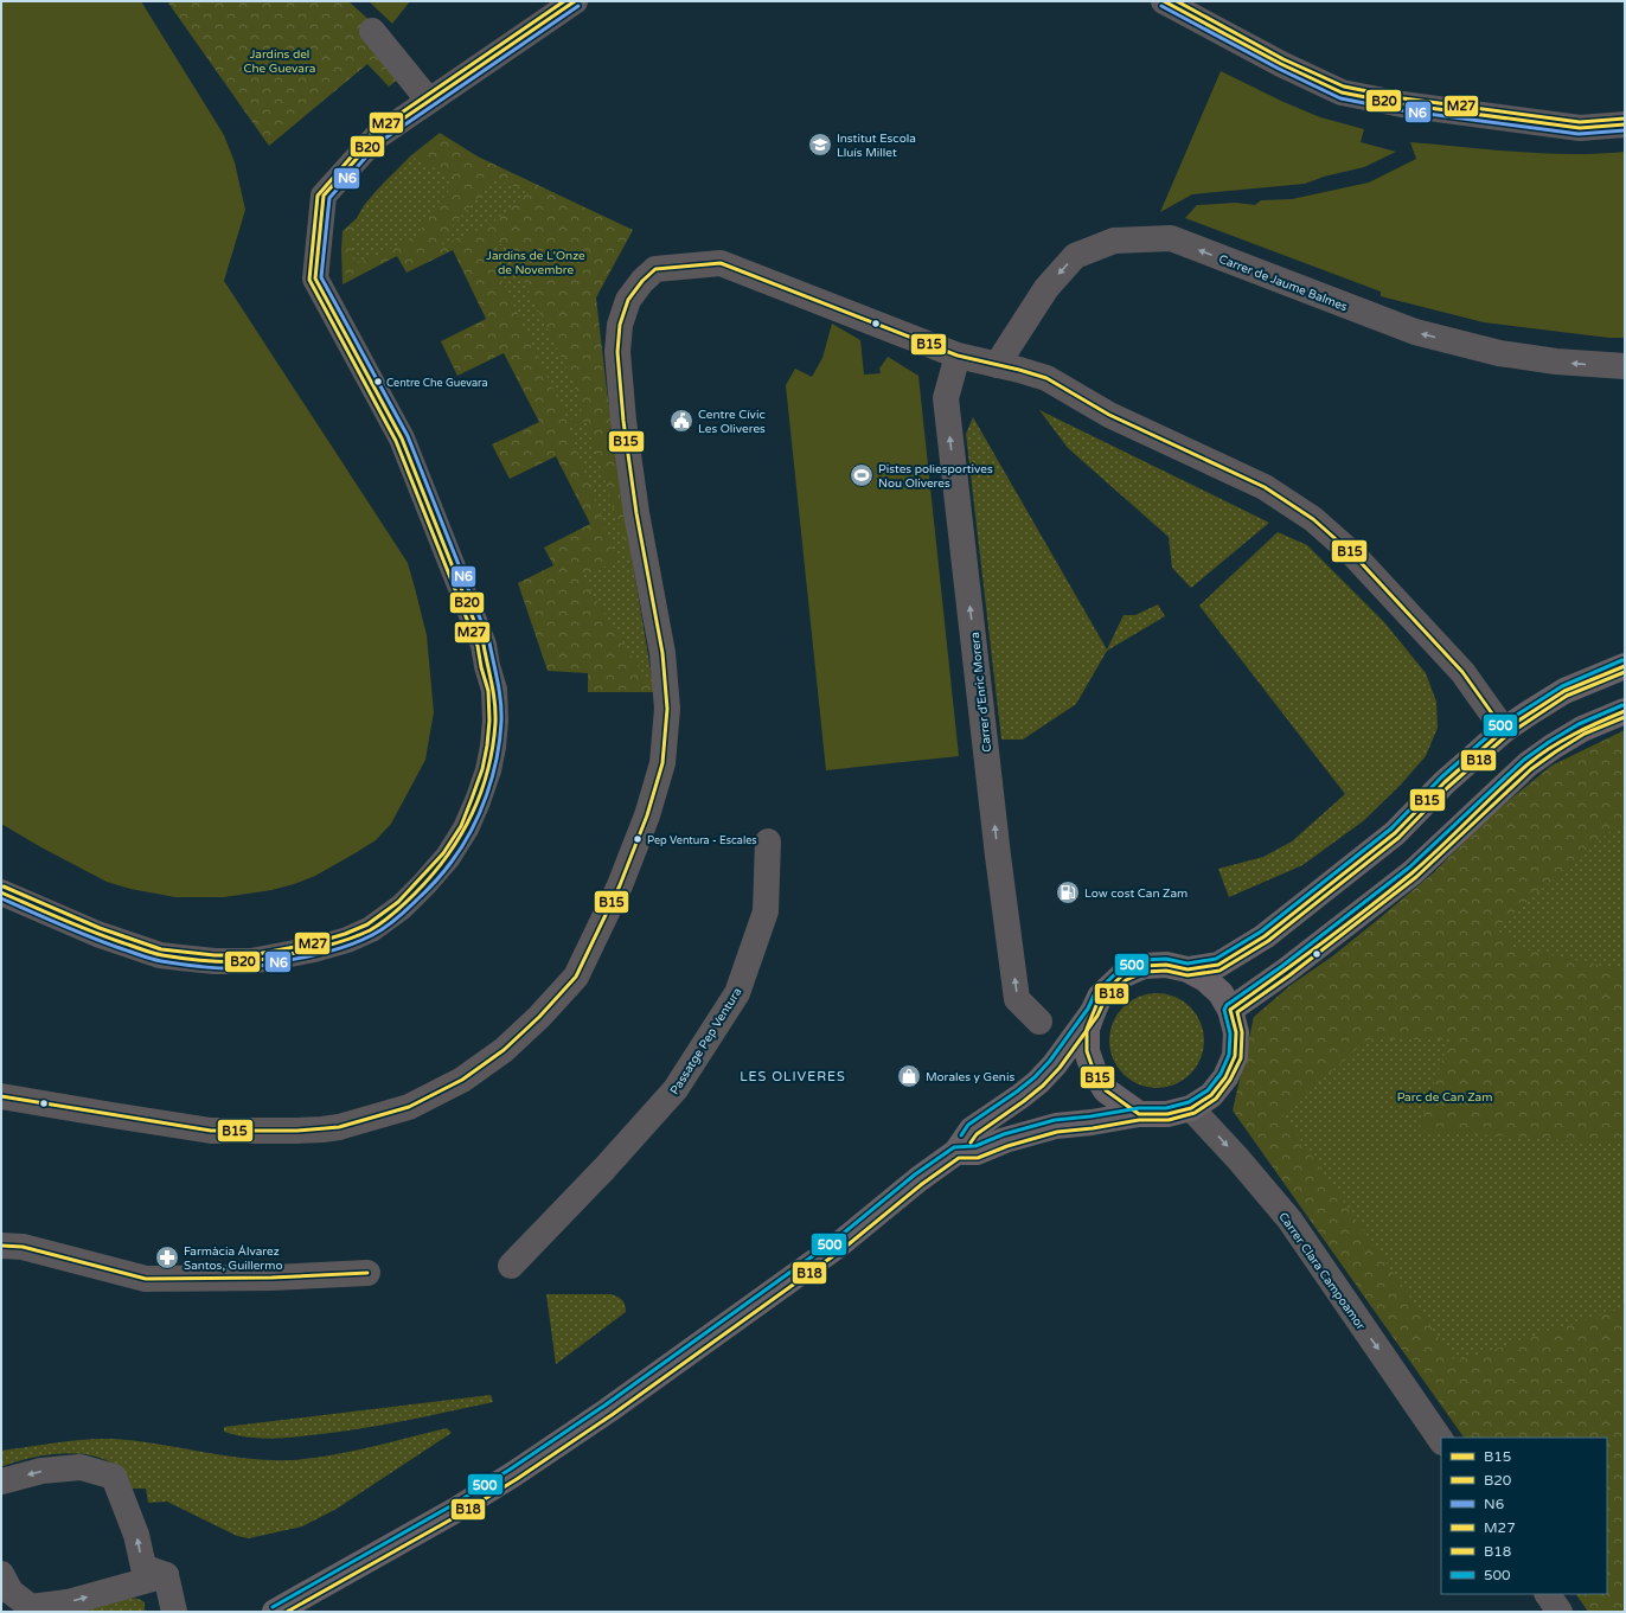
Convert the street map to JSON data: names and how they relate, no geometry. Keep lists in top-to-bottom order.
{
  "streets": {
    "street": [
      "Carrer de Jaume Balmes",
      "Carrer d'Enric Morera",
      "Passatge Pep Ventura",
      "Carrer Clara Campoamor"
    ]
  },
  "one_way": ["Carrer d'Enric Morera", "Carrer Clara Campoamor"],
  "districts": ["LES OLIVERES"],
  "parks": ["Jardins del Che Guevara", "Jardins de L'Onze de Novembre", "Parc de Can Zam"],
  "places": {
    "school or university": ["Institut Escola Lluís Millet"],
    "other": ["Centre Che Guevara", "Pep Ventura - Escales"],
    "public building": ["Centre Cívic Les Oliveres"],
    "sports": ["Pistes poliesportives Nou Oliveres"],
    "fuel station": ["Low cost Can Zam"],
    "shop": ["Morales y Genis"],
    "pharmacy": ["Farmàcia Álvarez Santos, Guillermo"]
  },
  "lines": [
    "transit line B20",
    "transit line M27",
    "transit line N6",
    "transit line B15",
    "transit line 500",
    "transit line B18"
  ],
  "legend": [
    "B15",
    "B20",
    "N6",
    "M27",
    "B18",
    "500"
  ]
}
